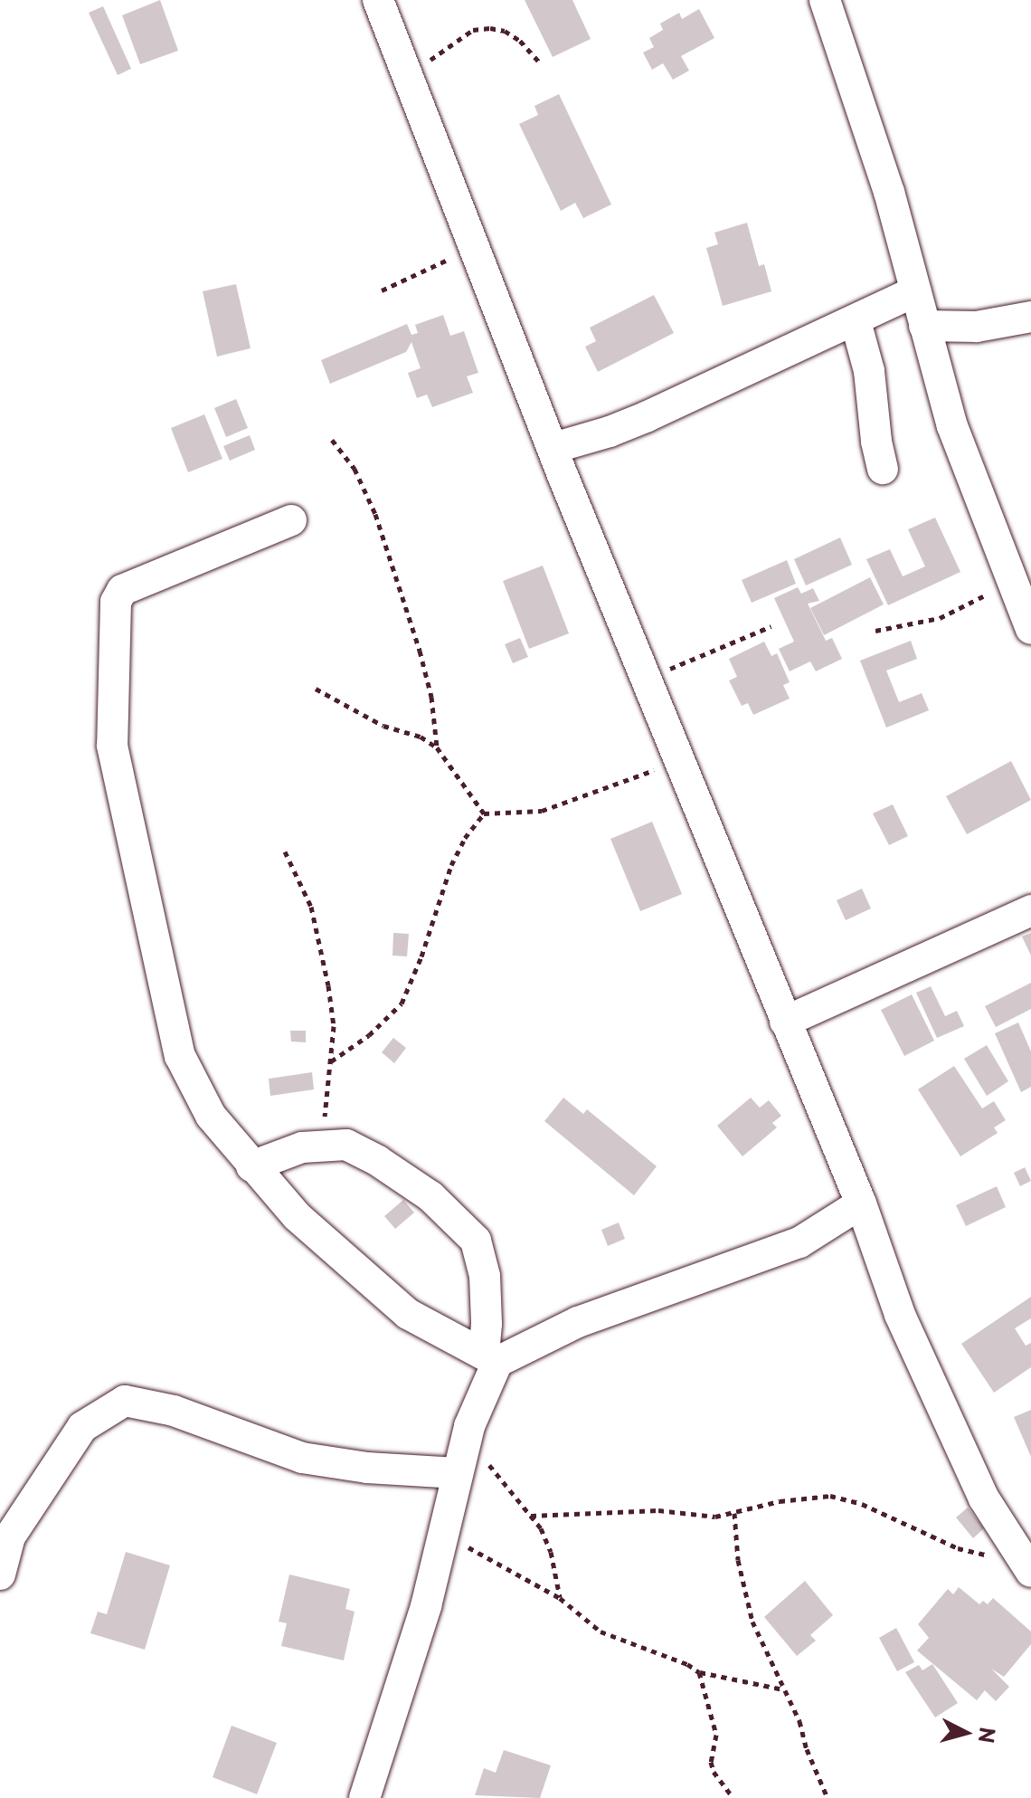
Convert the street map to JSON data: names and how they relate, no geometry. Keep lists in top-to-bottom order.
{
  "north": "right"
}
